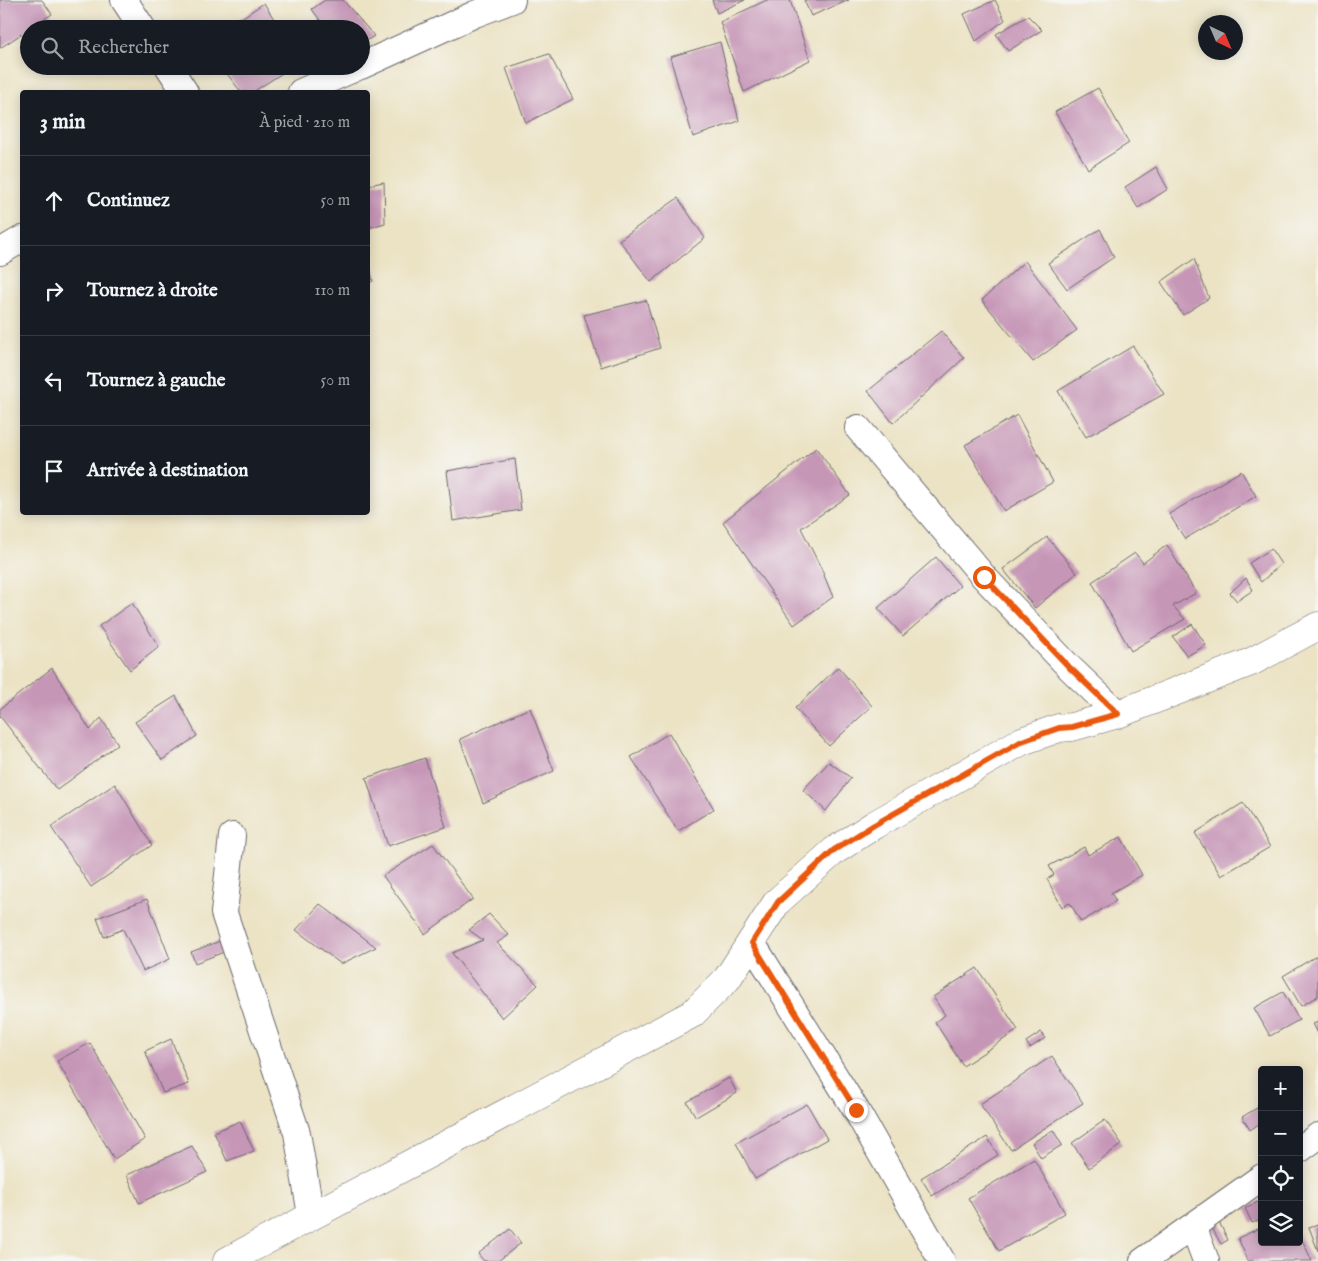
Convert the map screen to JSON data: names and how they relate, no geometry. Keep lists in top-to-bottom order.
{
  "north": "bottom right",
  "page": {
    "search": "Rechercher",
    "heading": ["3 min", "À pied · 210 m"],
    "list": [
      ["Continuez", "50 m"],
      ["Tournez à droite", "110 m"],
      ["Tournez à gauche", "50 m"],
      "Arrivée à destination"
    ],
    "map_buttons": ["+", "−"]
  }
}
